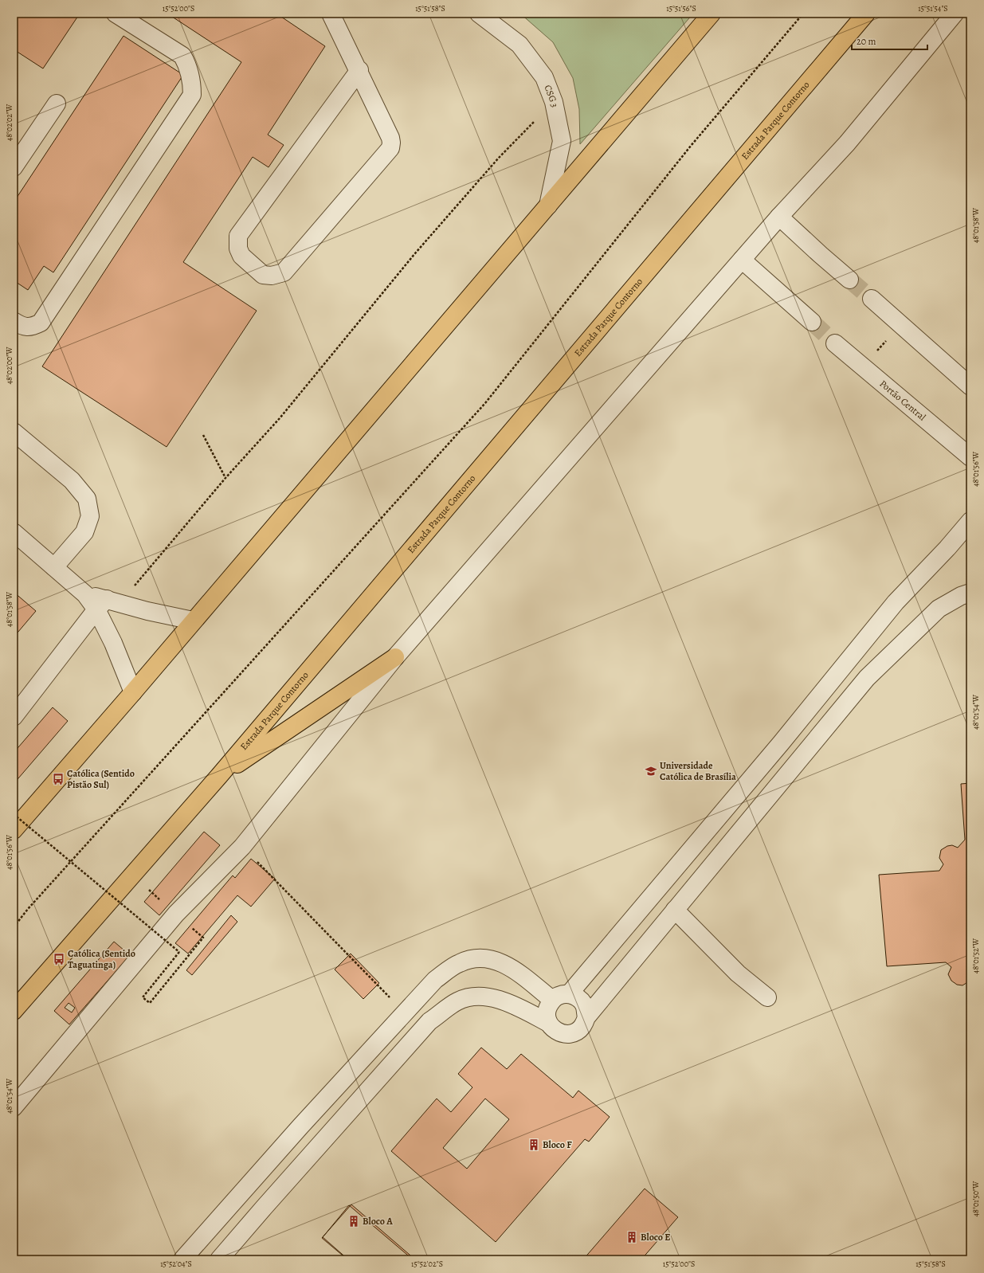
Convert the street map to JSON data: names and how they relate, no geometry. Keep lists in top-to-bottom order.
{
  "streets": {
    "highway": ["Estrada Parque Contorno"],
    "street": ["CSG 3", "Portão Central"]
  },
  "places": {
    "school or university": ["Universidade Católica de Brasília"],
    "bus stop": ["Católica (Sentido Pistão Sul)", "Católica (Sentido Taguatinga)"],
    "building": ["Bloco F", "Bloco A", "Bloco E"]
  },
  "scale_bar": "20 m",
  "coordinates": [
    "15°52'00\"S",
    "15°51'58\"S",
    "15°51'56\"S",
    "15°51'54\"S",
    "48°02'02\"W",
    "48°01'58\"W",
    "48°02'00\"W",
    "48°01'56\"W",
    "48°01'54\"W",
    "48°01'52\"W",
    "48°01'50\"W",
    "15°52'04\"S",
    "15°52'02\"S"
  ]
}
